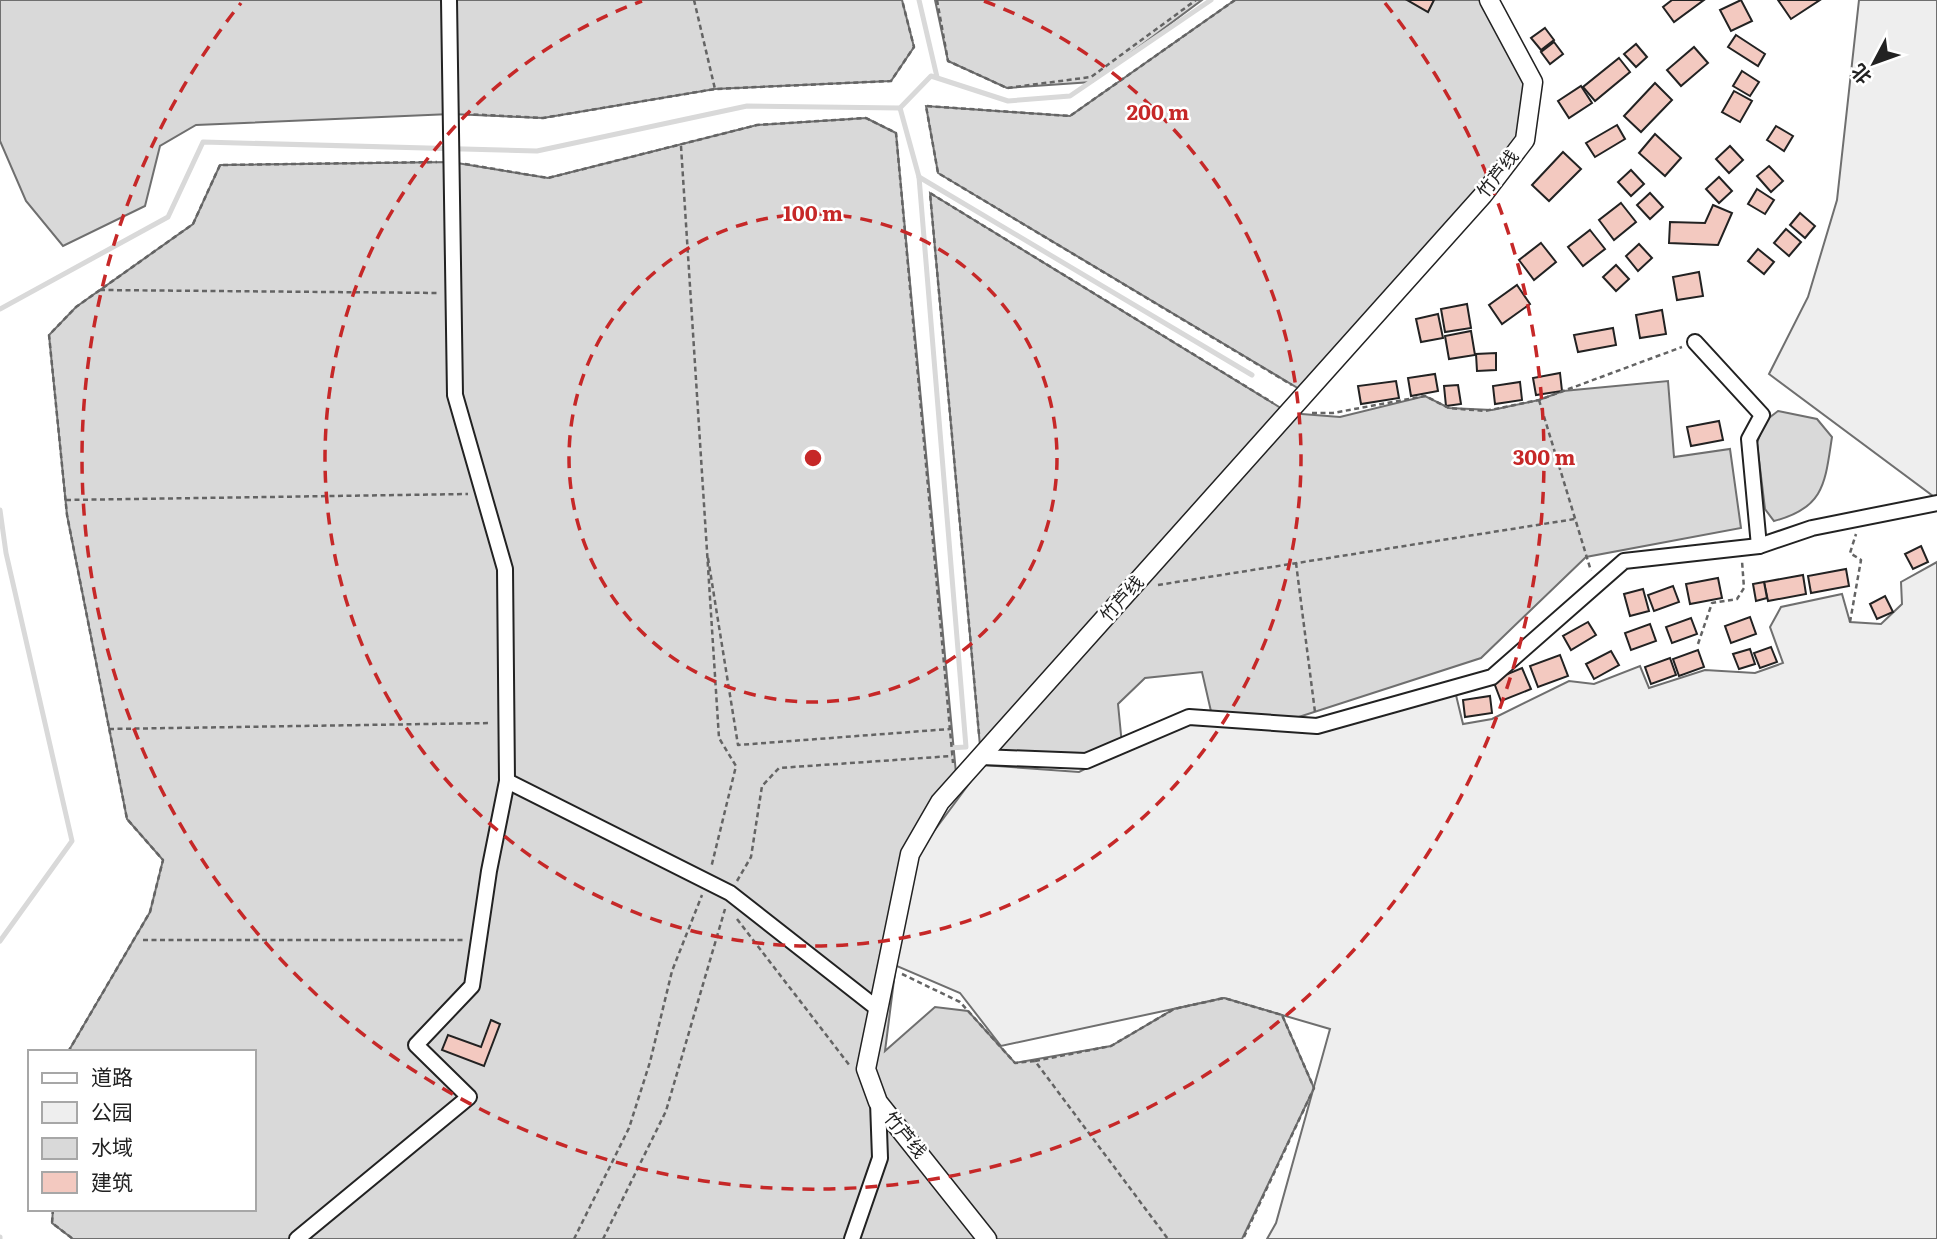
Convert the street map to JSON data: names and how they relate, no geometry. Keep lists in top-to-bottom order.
{
  "streets": {
    "street": ["竹芦线"]
  },
  "legend": [
    "道路",
    "公园",
    "水域",
    "建筑"
  ],
  "north": "bottom left",
  "rings": ["200 m", "100 m", "300 m"]
}
